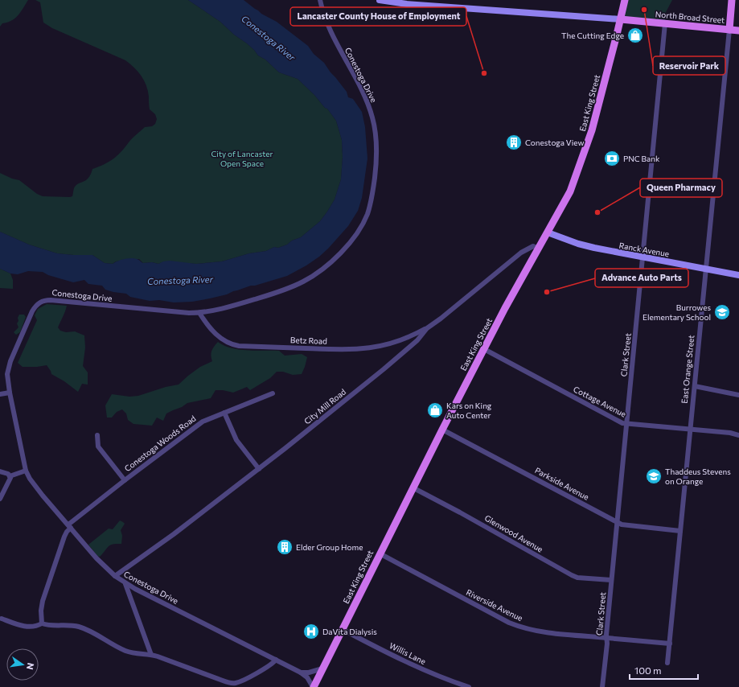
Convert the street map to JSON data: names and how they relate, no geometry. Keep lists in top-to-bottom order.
{
  "streets": {
    "main road": [
      "North Broad Street",
      "East King Street",
      "Ranck Avenue",
      "East Orange Street"
    ],
    "street": [
      "Conestoga Drive",
      "Betz Road",
      "Clark Street",
      "Cottage Avenue",
      "City Mill Road",
      "Conestoga Woods Road",
      "Parkside Avenue",
      "Glenwood Avenue",
      "Riverside Avenue",
      "Willis Lane"
    ]
  },
  "crossings": [
    ["North Broad Street", "East King Street"],
    ["North Broad Street", "Clark Street"],
    ["North Broad Street", "East Orange Street"],
    ["Conestoga Drive", "East King Street"],
    ["Conestoga Drive", "Betz Road"],
    ["Conestoga Drive", "City Mill Road"],
    ["Conestoga Drive", "Conestoga Woods Road"],
    ["East King Street", "Ranck Avenue"],
    ["East King Street", "Cottage Avenue"],
    ["East King Street", "City Mill Road"],
    ["East King Street", "Parkside Avenue"],
    ["East King Street", "Glenwood Avenue"],
    ["East King Street", "Riverside Avenue"],
    ["East King Street", "Willis Lane"],
    ["Ranck Avenue", "Clark Street"],
    ["Ranck Avenue", "East Orange Street"],
    ["Betz Road", "City Mill Road"],
    ["Clark Street", "Cottage Avenue"],
    ["Clark Street", "Parkside Avenue"],
    ["Clark Street", "Glenwood Avenue"],
    ["Clark Street", "Riverside Avenue"],
    ["East Orange Street", "Cottage Avenue"],
    ["East Orange Street", "Parkside Avenue"],
    ["East Orange Street", "Riverside Avenue"]
  ],
  "water": ["Conestoga River"],
  "parks": ["City of Lancaster Open Space"],
  "places": {
    "other": [
      "Reservoir Park",
      "Lancaster County House of Employment",
      "Queen Pharmacy",
      "Advance Auto Parts"
    ],
    "shop": ["The Cutting Edge", "Kars on King Auto Center"],
    "building": ["Conestoga View", "Elder Group Home"],
    "bank": ["PNC Bank"],
    "school or university": ["Burrowes Elementary School", "Thaddeus Stevens on Orange"],
    "hospital": ["DaVita Dialysis"]
  },
  "scale_bar": "100 m",
  "north": "right"
}
